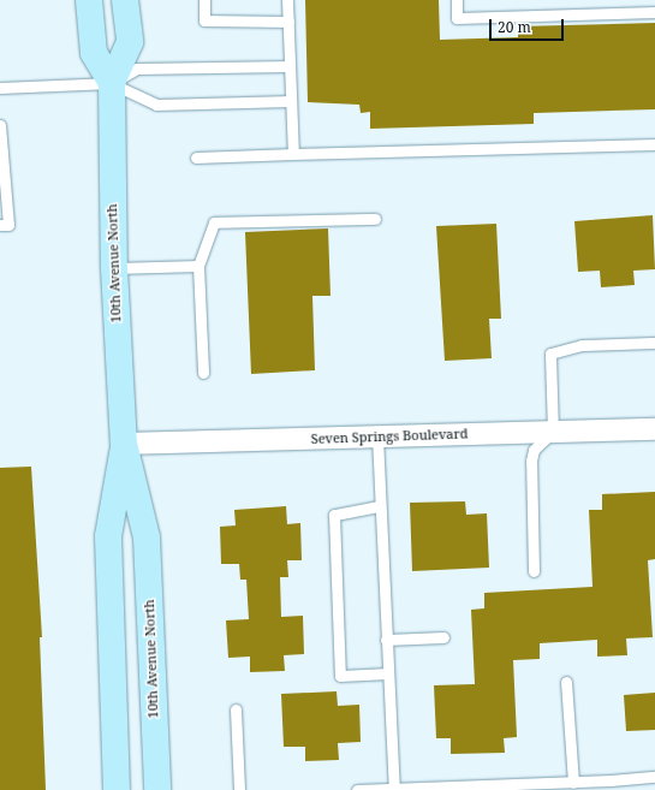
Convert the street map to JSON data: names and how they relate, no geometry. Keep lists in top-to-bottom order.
{
  "streets": {
    "street": ["10th Avenue North", "Seven Springs Boulevard"]
  },
  "crossings": [
    ["10th Avenue North", "Seven Springs Boulevard"]
  ],
  "scale_bar": "20 m"
}
